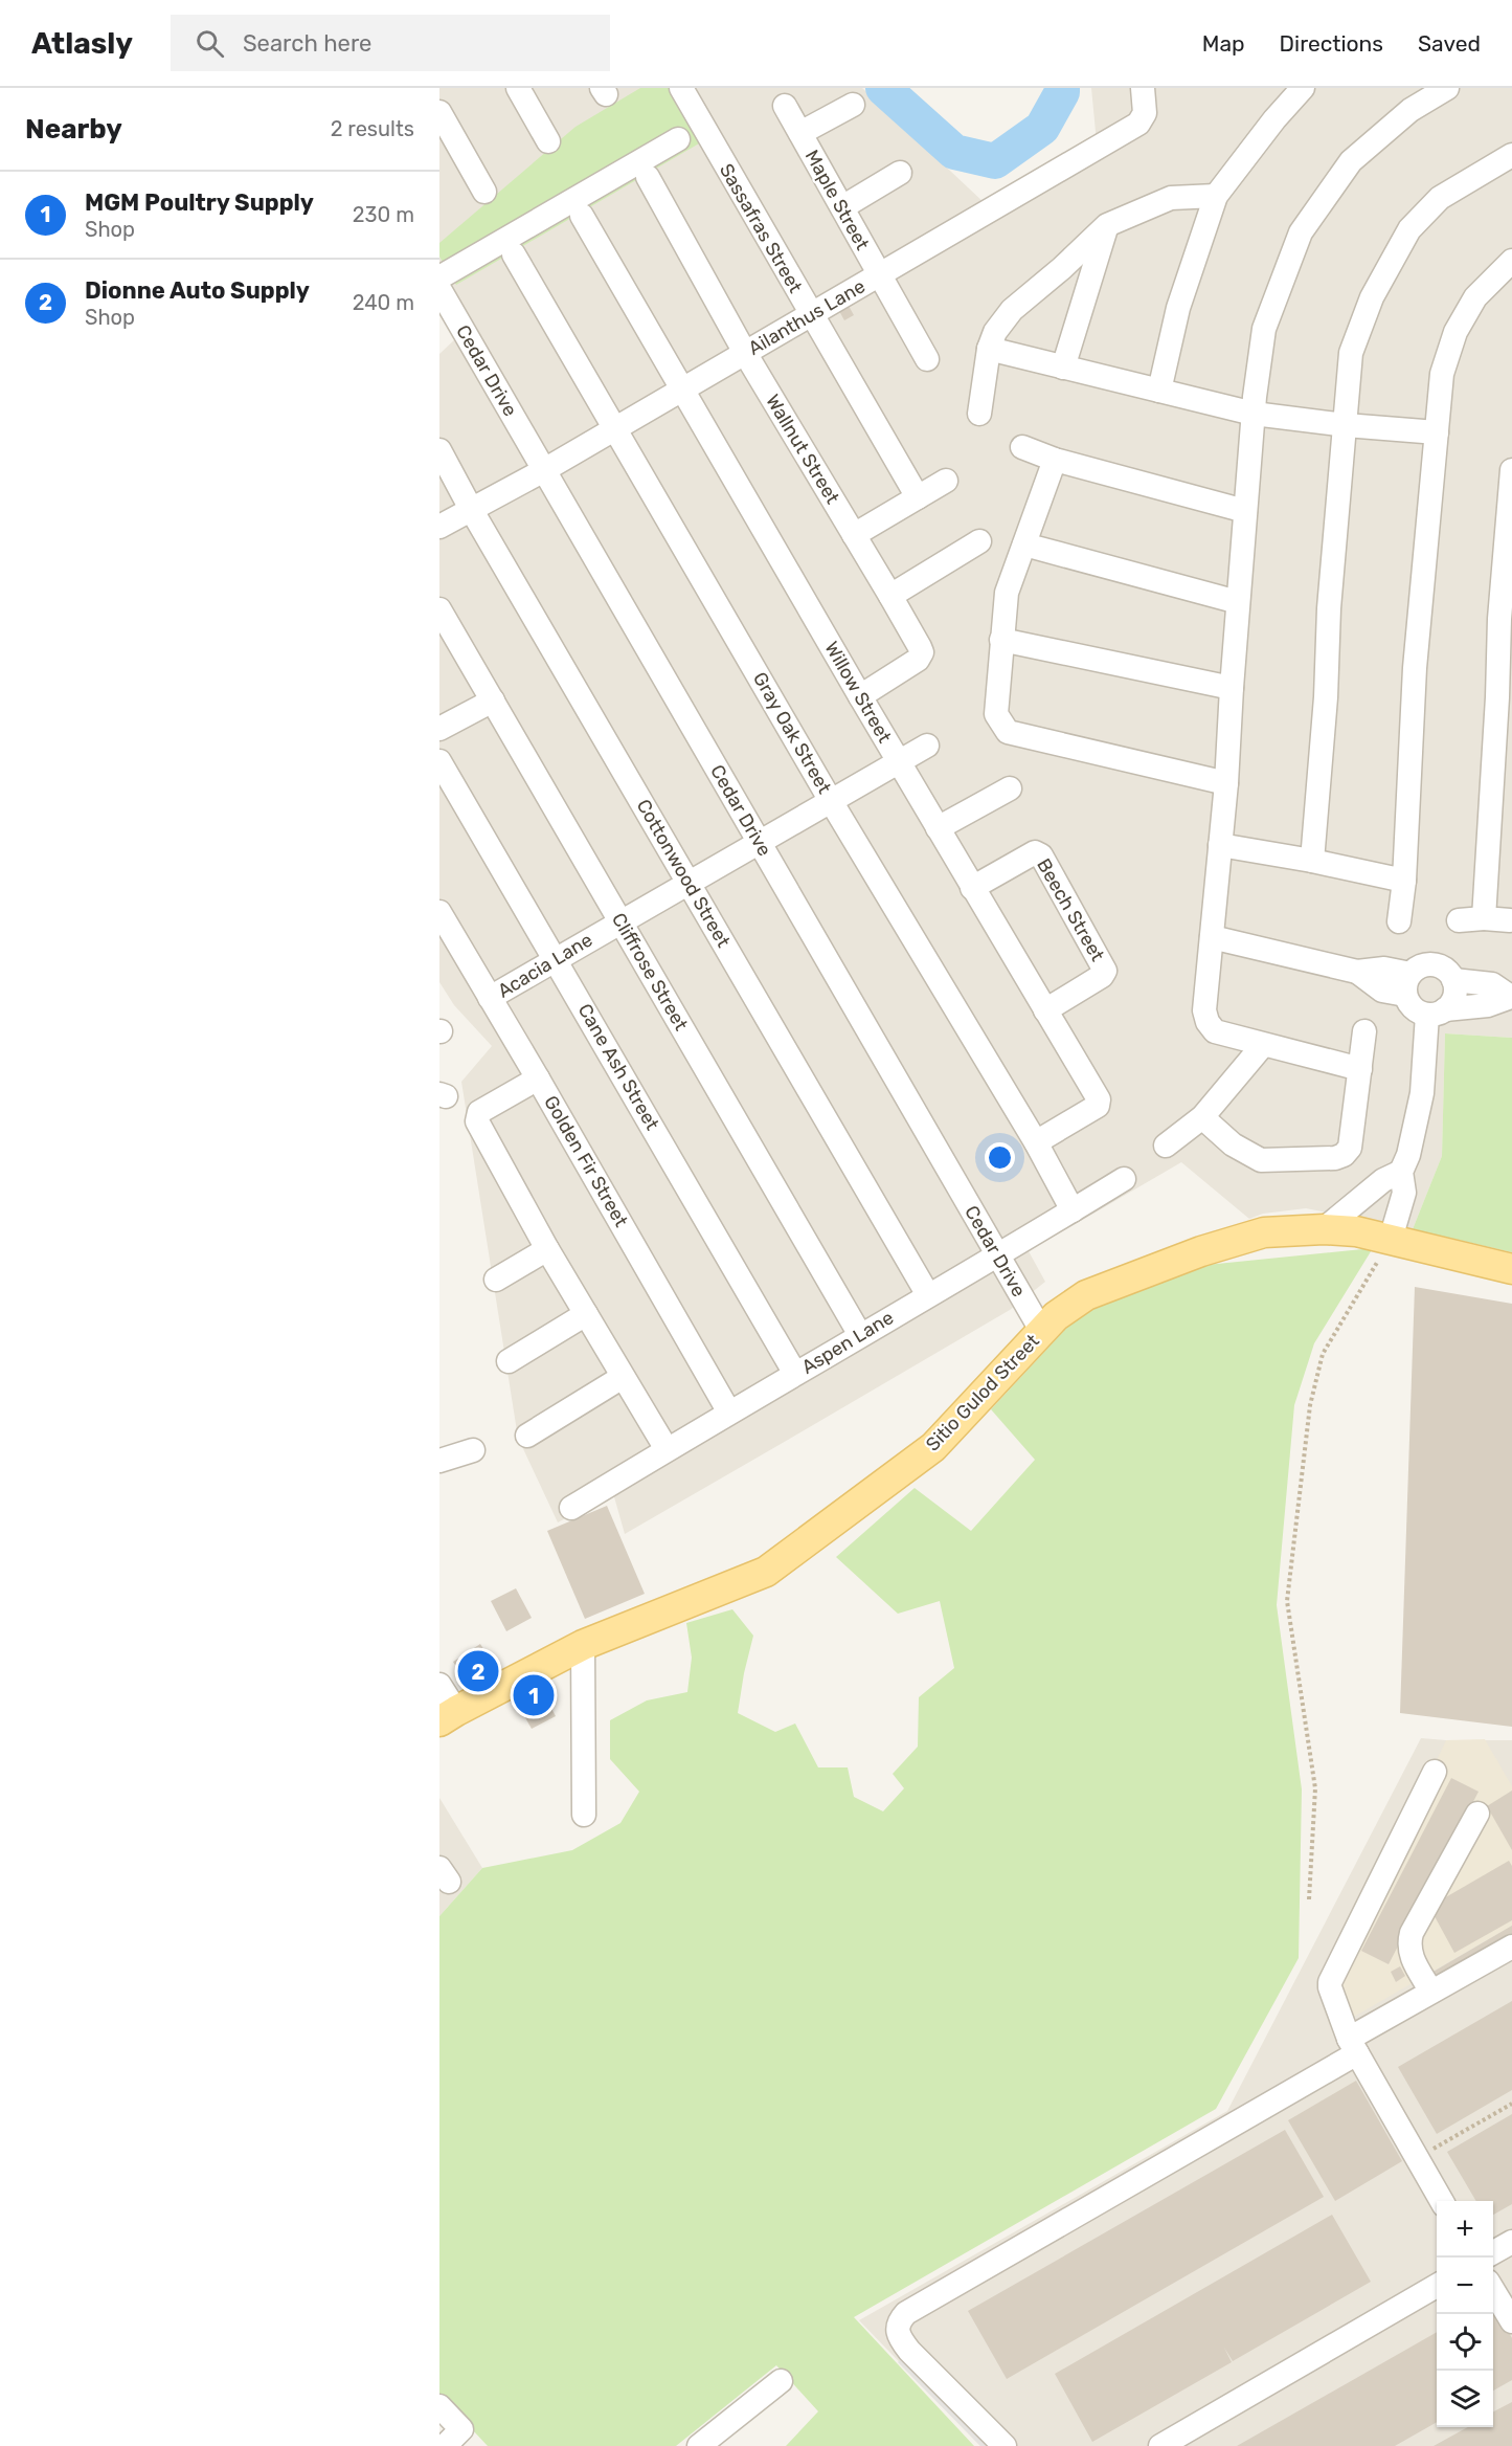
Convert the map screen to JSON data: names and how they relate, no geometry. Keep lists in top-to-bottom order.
{
  "streets": {
    "main road": ["Sitio Gulod Street"],
    "street": [
      "Maple Street",
      "Sassafras Street",
      "Ailanthus Lane",
      "Cedar Drive",
      "Wallnut Street",
      "Willow Street",
      "Gray Oak Street",
      "Cottonwood Street",
      "Beech Street",
      "Acacia Lane",
      "Cliffrose Street",
      "Cane Ash Street",
      "Golden Fir Street",
      "Aspen Lane"
    ]
  },
  "crossings": [
    ["Maple Street", "Ailanthus Lane"],
    ["Sassafras Street", "Ailanthus Lane"],
    ["Ailanthus Lane", "Cedar Drive"],
    ["Ailanthus Lane", "Wallnut Street"],
    ["Ailanthus Lane", "Willow Street"],
    ["Ailanthus Lane", "Gray Oak Street"],
    ["Ailanthus Lane", "Cottonwood Street"],
    ["Cedar Drive", "Acacia Lane"],
    ["Cedar Drive", "Aspen Lane"],
    ["Cedar Drive", "Sitio Gulod Street"],
    ["Wallnut Street", "Willow Street"],
    ["Willow Street", "Gray Oak Street"],
    ["Willow Street", "Beech Street"],
    ["Willow Street", "Acacia Lane"],
    ["Gray Oak Street", "Acacia Lane"],
    ["Gray Oak Street", "Aspen Lane"],
    ["Cottonwood Street", "Acacia Lane"],
    ["Cottonwood Street", "Aspen Lane"],
    ["Acacia Lane", "Cliffrose Street"],
    ["Acacia Lane", "Cane Ash Street"],
    ["Acacia Lane", "Golden Fir Street"],
    ["Cliffrose Street", "Aspen Lane"],
    ["Cane Ash Street", "Aspen Lane"],
    ["Golden Fir Street", "Aspen Lane"]
  ],
  "page": {
    "header": "Atlasly",
    "search": "Search here",
    "nav": ["Map", "Directions", "Saved"],
    "heading": ["Nearby", "2 results"],
    "list": [
      {
        "mark": "1",
        "name": "MGM Poultry Supply",
        "note": "Shop",
        "value": "230 m"
      },
      {
        "mark": "2",
        "name": "Dionne Auto Supply",
        "note": "Shop",
        "value": "240 m"
      }
    ],
    "pins": ["2", "1"],
    "map_buttons": ["+", "−"]
  }
}
